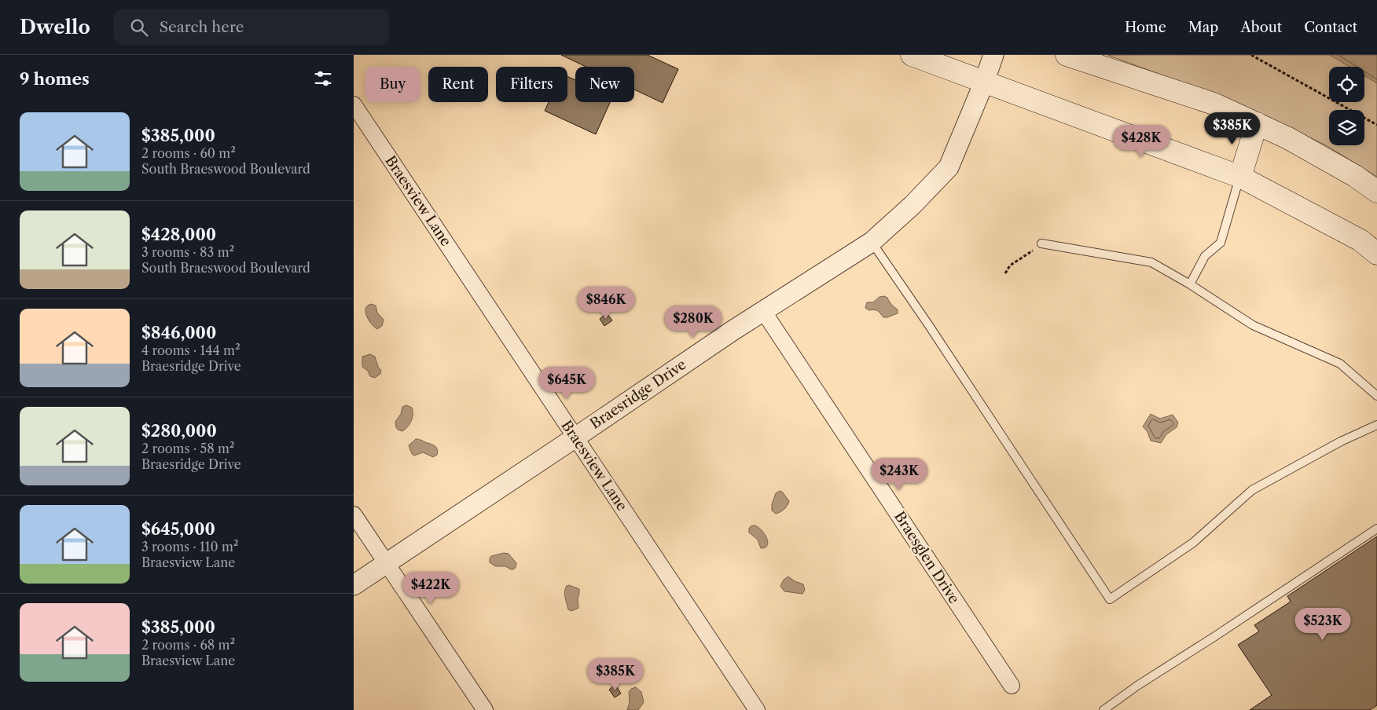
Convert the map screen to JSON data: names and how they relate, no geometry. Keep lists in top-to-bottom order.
{
  "streets": {
    "street": ["Braesview Lane", "Braesridge Drive", "Braesglen Drive"]
  },
  "crossings": [
    ["Braesview Lane", "Braesridge Drive"],
    ["Braesridge Drive", "Braesglen Drive"]
  ],
  "page": {
    "header": "Dwello",
    "search": "Search here",
    "nav": [
      "Home",
      "Map",
      "About",
      "Contact"
    ],
    "heading": "9 homes",
    "chip": [
      "Buy",
      "Rent",
      "Filters",
      "New"
    ],
    "list": [
      {
        "name": "$385,000",
        "note": "2 rooms · 60 m² · South Braeswood Boulevard"
      },
      {
        "name": "$428,000",
        "note": "3 rooms · 83 m² · South Braeswood Boulevard"
      },
      {
        "name": "$846,000",
        "note": "4 rooms · 144 m² · Braesridge Drive"
      },
      {
        "name": "$280,000",
        "note": "2 rooms · 58 m² · Braesridge Drive"
      },
      {
        "name": "$645,000",
        "note": "3 rooms · 110 m² · Braesview Lane"
      },
      {
        "name": "$385,000",
        "note": "2 rooms · 68 m² · Braesview Lane"
      }
    ],
    "price": [
      "$385K",
      "$428K",
      "$846K",
      "$280K",
      "$645K",
      "$243K",
      "$422K",
      "$523K",
      "$385K"
    ]
  }
}
